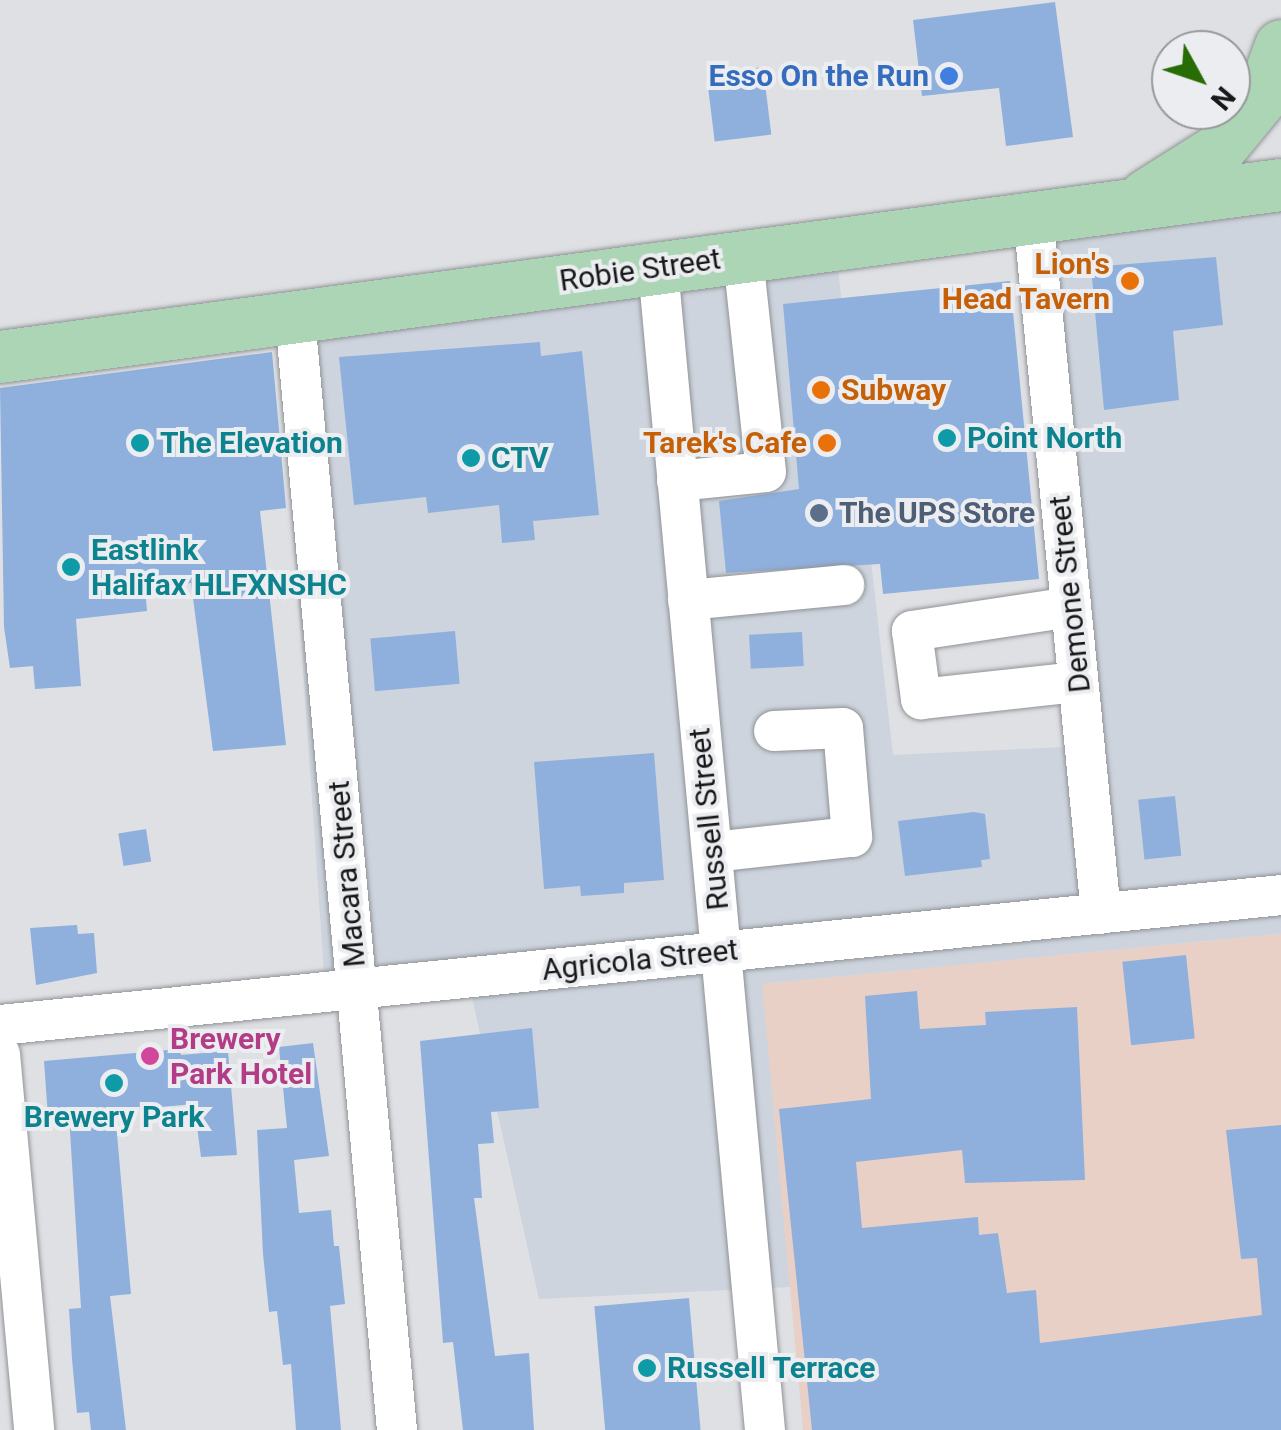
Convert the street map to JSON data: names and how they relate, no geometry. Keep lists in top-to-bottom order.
{
  "streets": {
    "main road": ["Robie Street"],
    "street": [
      "Demone Street",
      "Russell Street",
      "Macara Street",
      "Agricola Street"
    ]
  },
  "crossings": [
    ["Robie Street", "Demone Street"],
    ["Robie Street", "Russell Street"],
    ["Robie Street", "Macara Street"],
    ["Demone Street", "Agricola Street"],
    ["Russell Street", "Agricola Street"],
    ["Macara Street", "Agricola Street"]
  ],
  "places": [
    "Esso On the Run",
    "Lion's Head Tavern",
    "Subway",
    "Point North",
    "The Elevation",
    "Tarek's Cafe",
    "CTV",
    "The UPS Store",
    "Eastlink Halifax HLFXNSHC",
    "Brewery Park Hotel",
    "Brewery Park",
    "Russell Terrace"
  ],
  "north": "bottom right"
}
